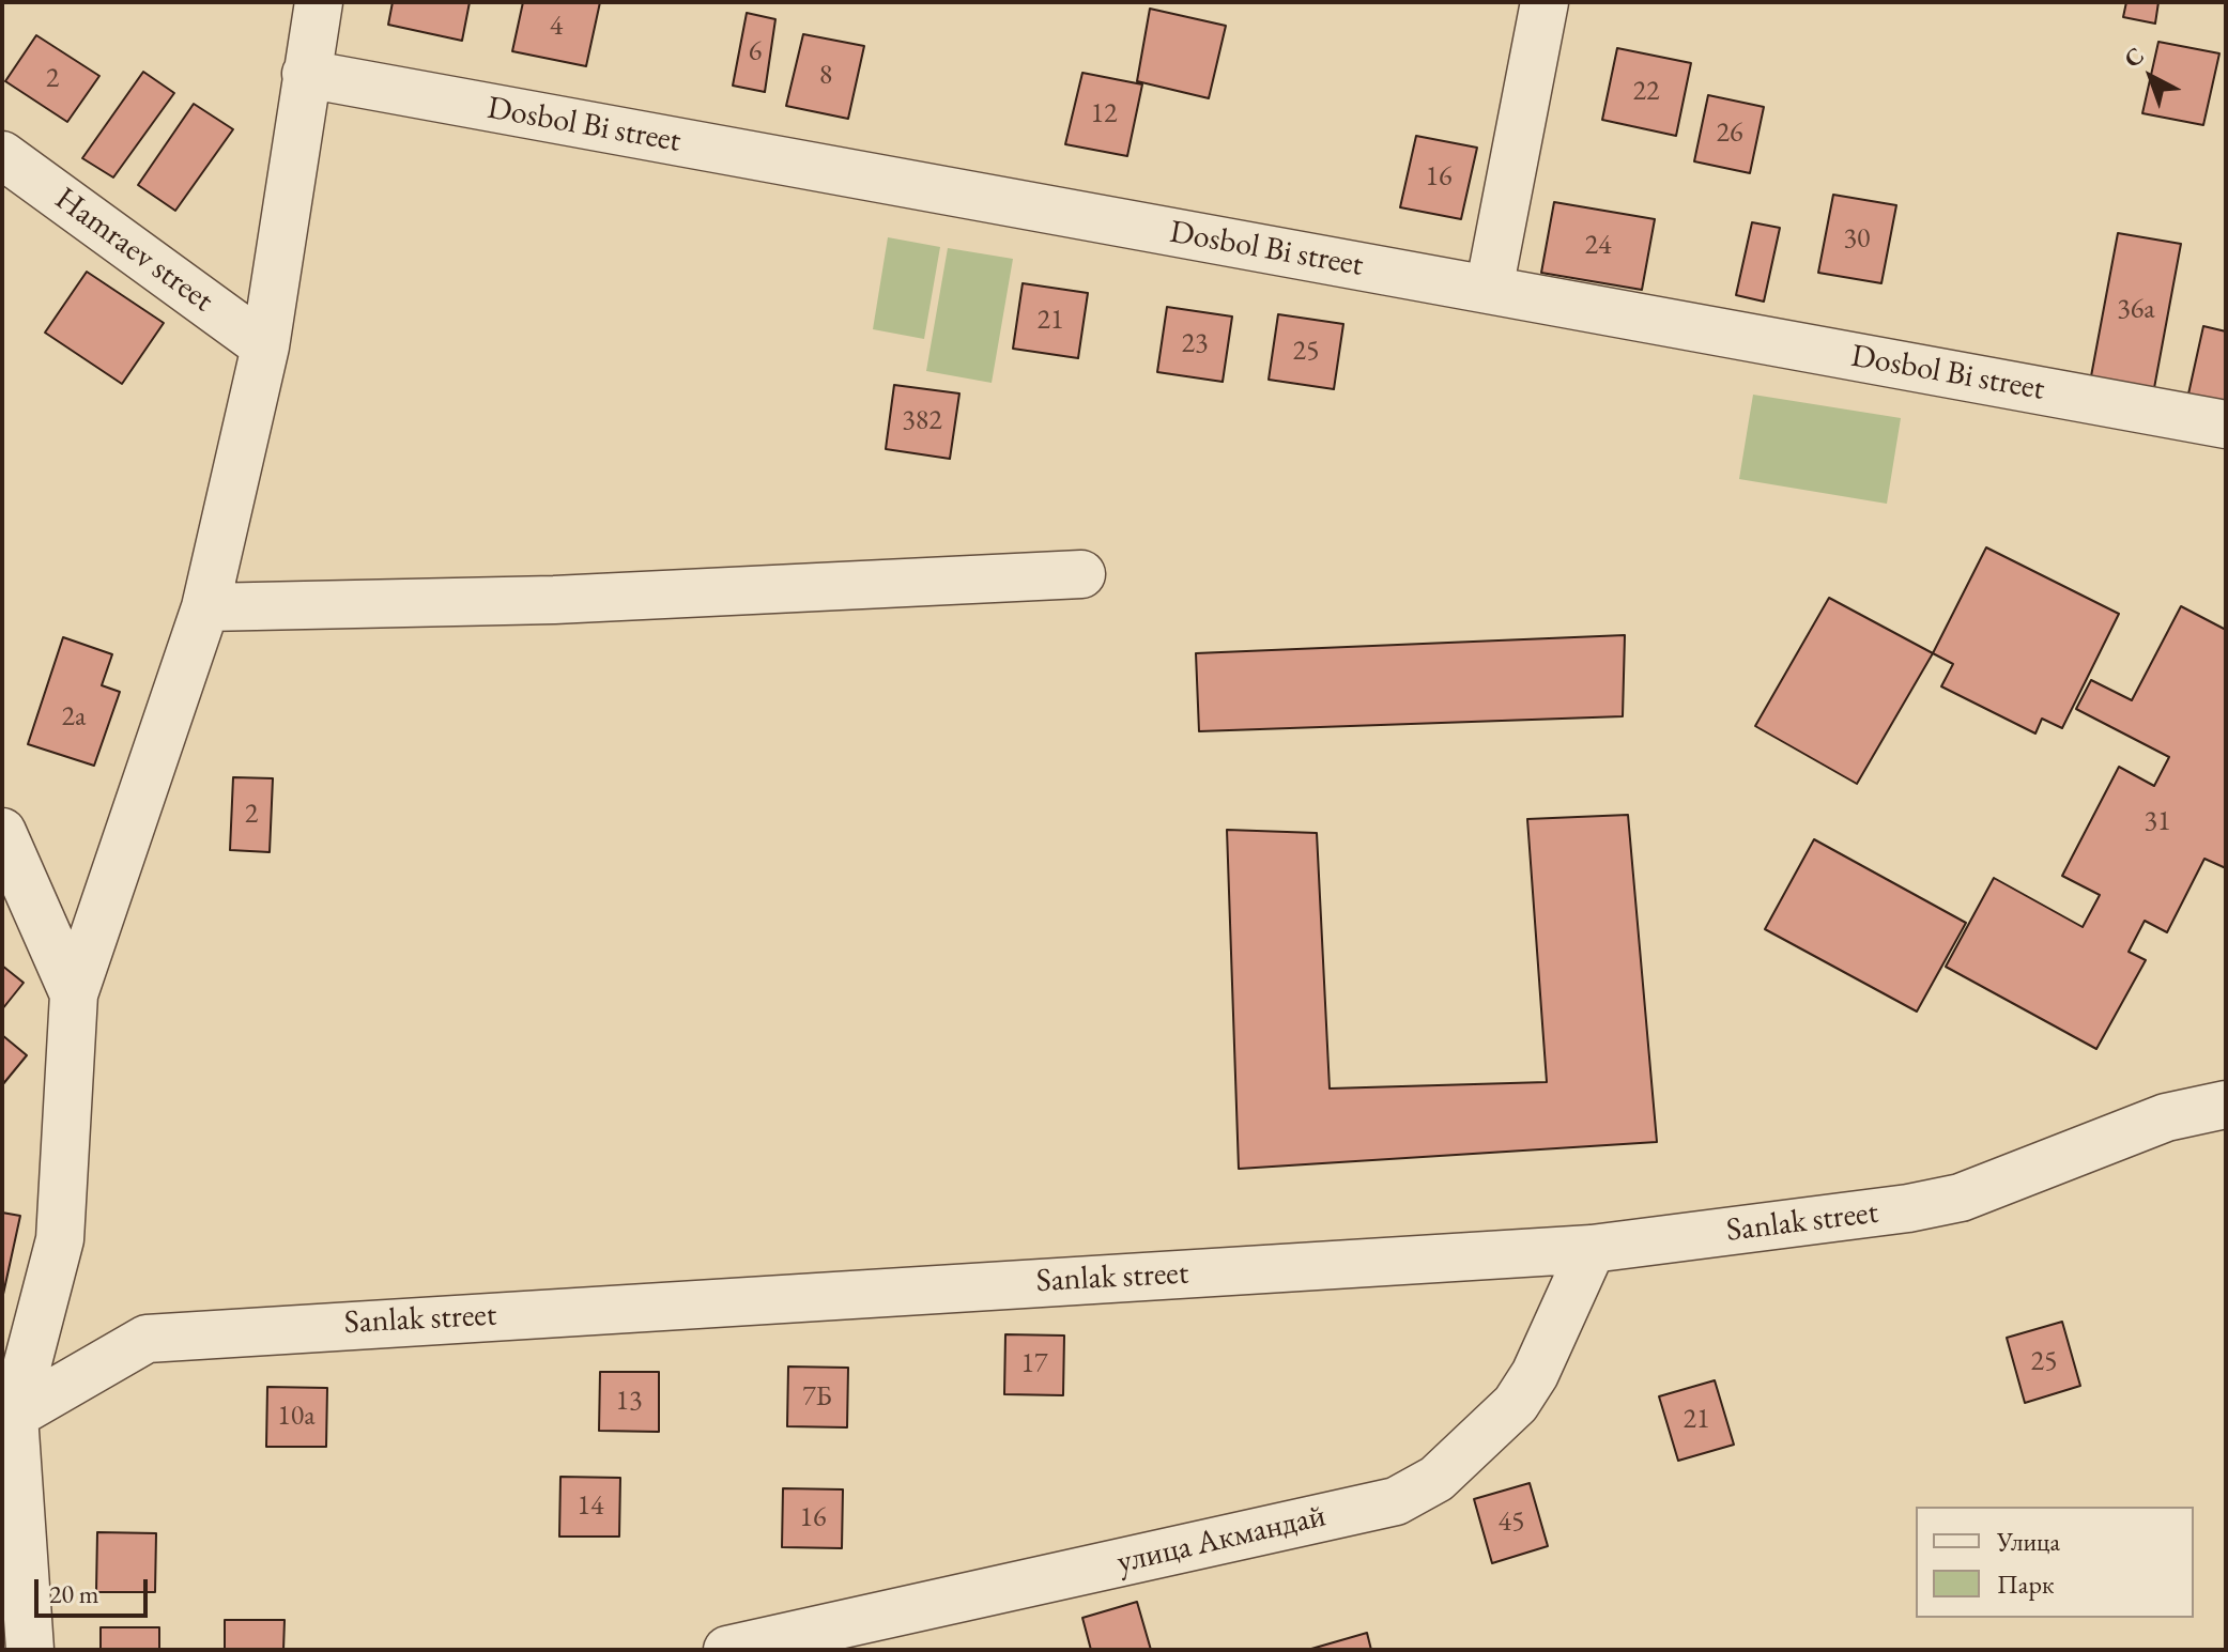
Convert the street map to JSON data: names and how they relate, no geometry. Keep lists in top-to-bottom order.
{
  "streets": {
    "street": [
      "Dosbol Bi street",
      "Hamraev street",
      "Sanlak street",
      "улица Акмандай"
    ]
  },
  "crossings": [
    ["Sanlak street", "улица Акмандай"]
  ],
  "house_numbers": [
    "4",
    "6",
    "8",
    "2",
    "22",
    "12",
    "26",
    "16",
    "30",
    "24",
    "36а",
    "21",
    "23",
    "25",
    "382",
    "2а",
    "2",
    "31",
    "25",
    "17",
    "7Б",
    "13",
    "10а",
    "21",
    "14",
    "16",
    "45"
  ],
  "legend": ["Улица", "Парк"],
  "scale_bar": "20 m",
  "north": "top left"
}
